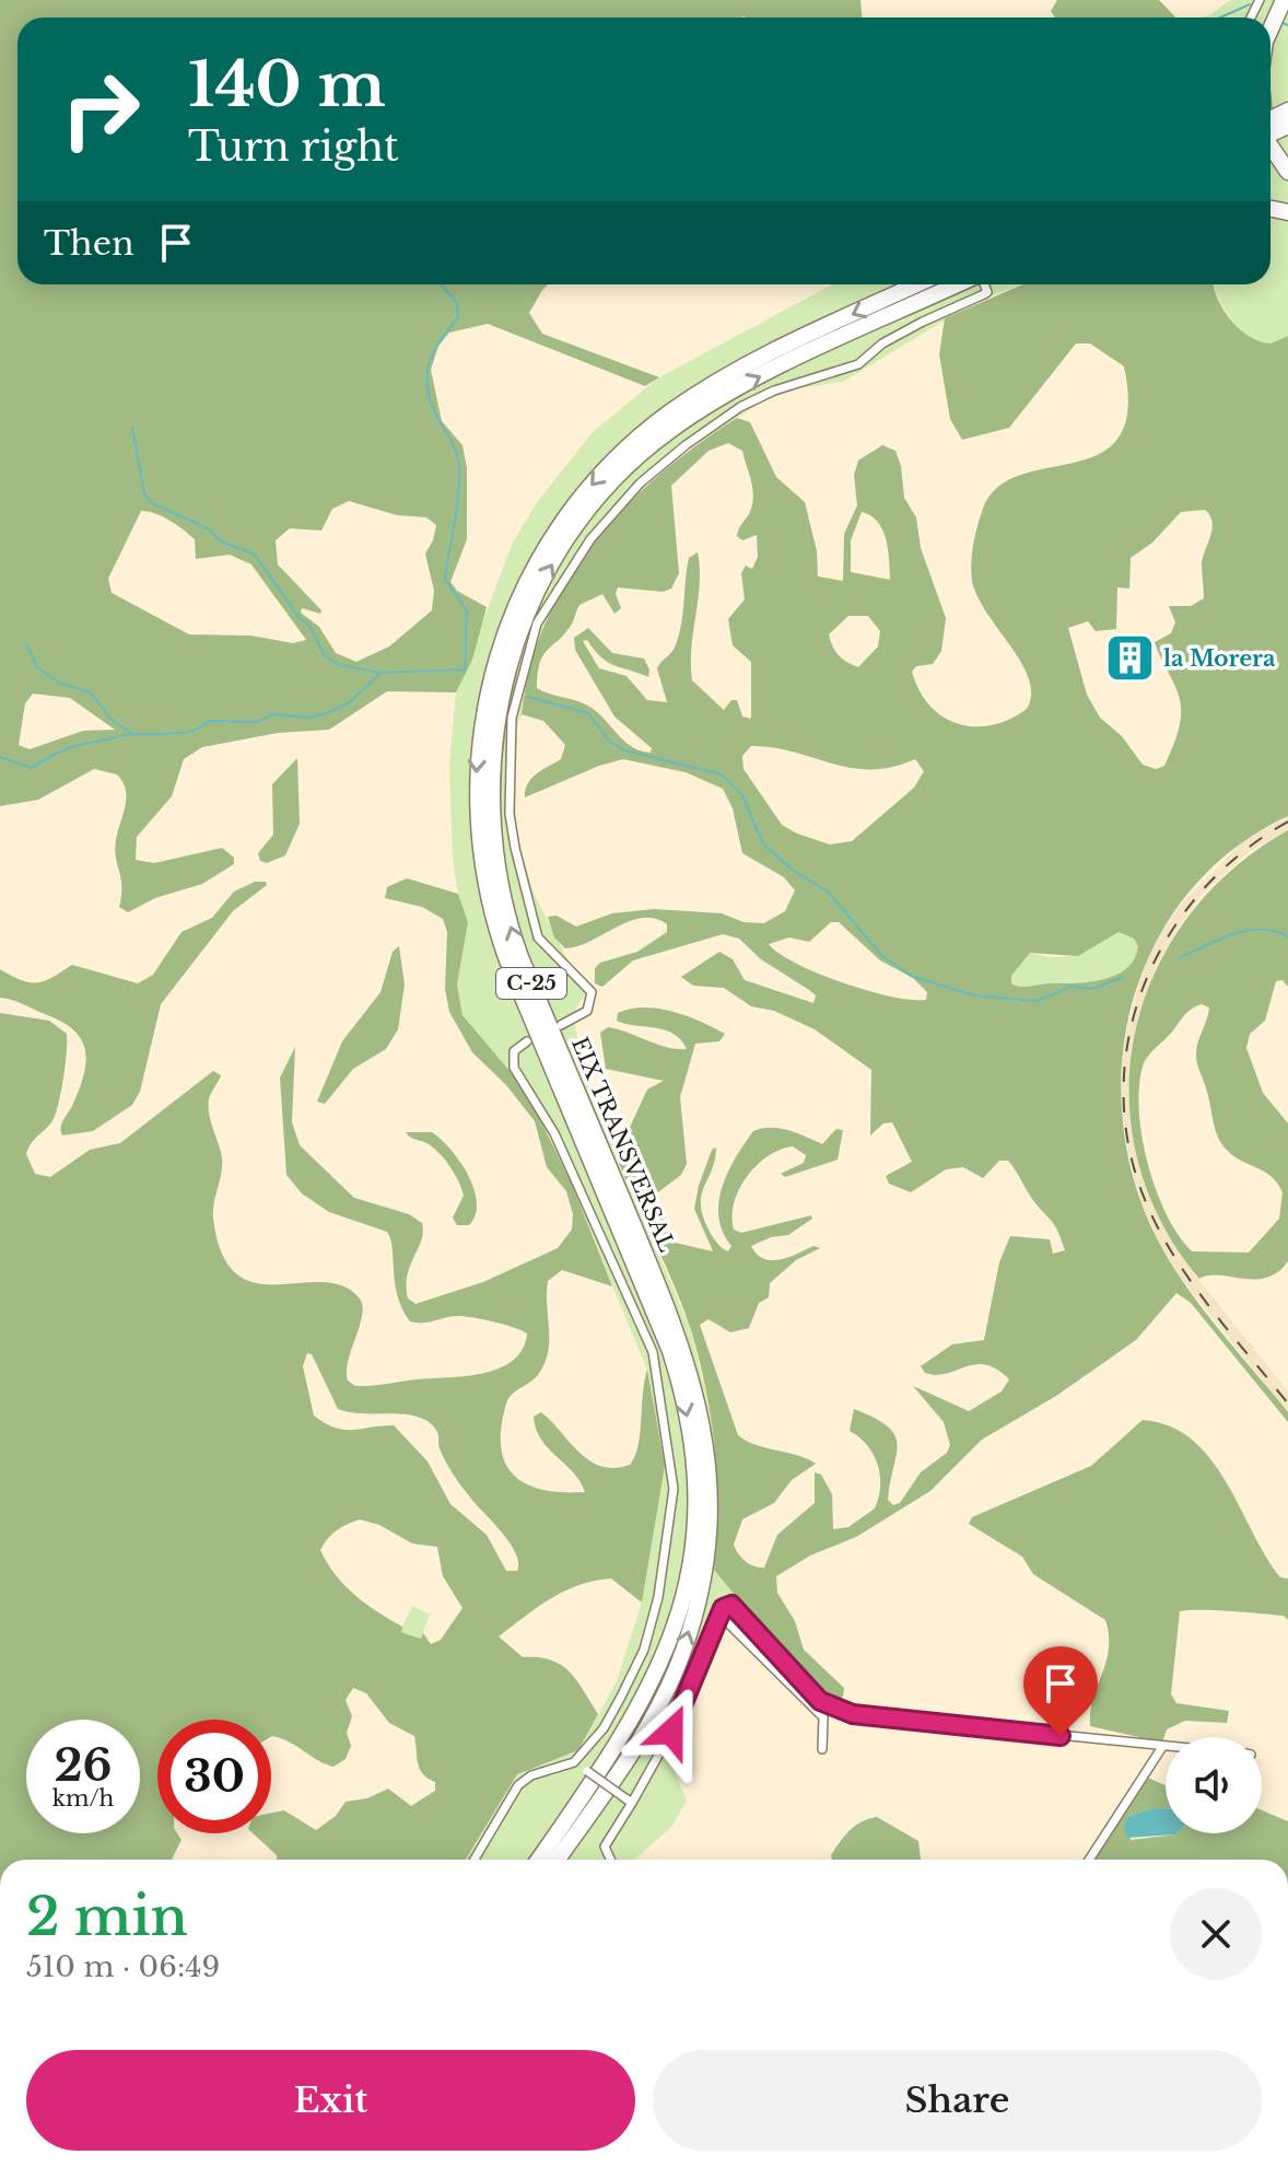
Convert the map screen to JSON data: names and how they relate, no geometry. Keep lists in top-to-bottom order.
{
  "streets": {
    "highway": ["C-25", "EIX TRANSVERSAL"]
  },
  "places": {
    "building": ["la Morera"]
  },
  "page": {
    "turn": ["140 m", "Turn right"],
    "then": "Then",
    "speed": "26 km/h",
    "limit": "30",
    "heading": ["2 min", "510 m · 06:49"],
    "buttons": ["Exit", "Share"]
  }
}
